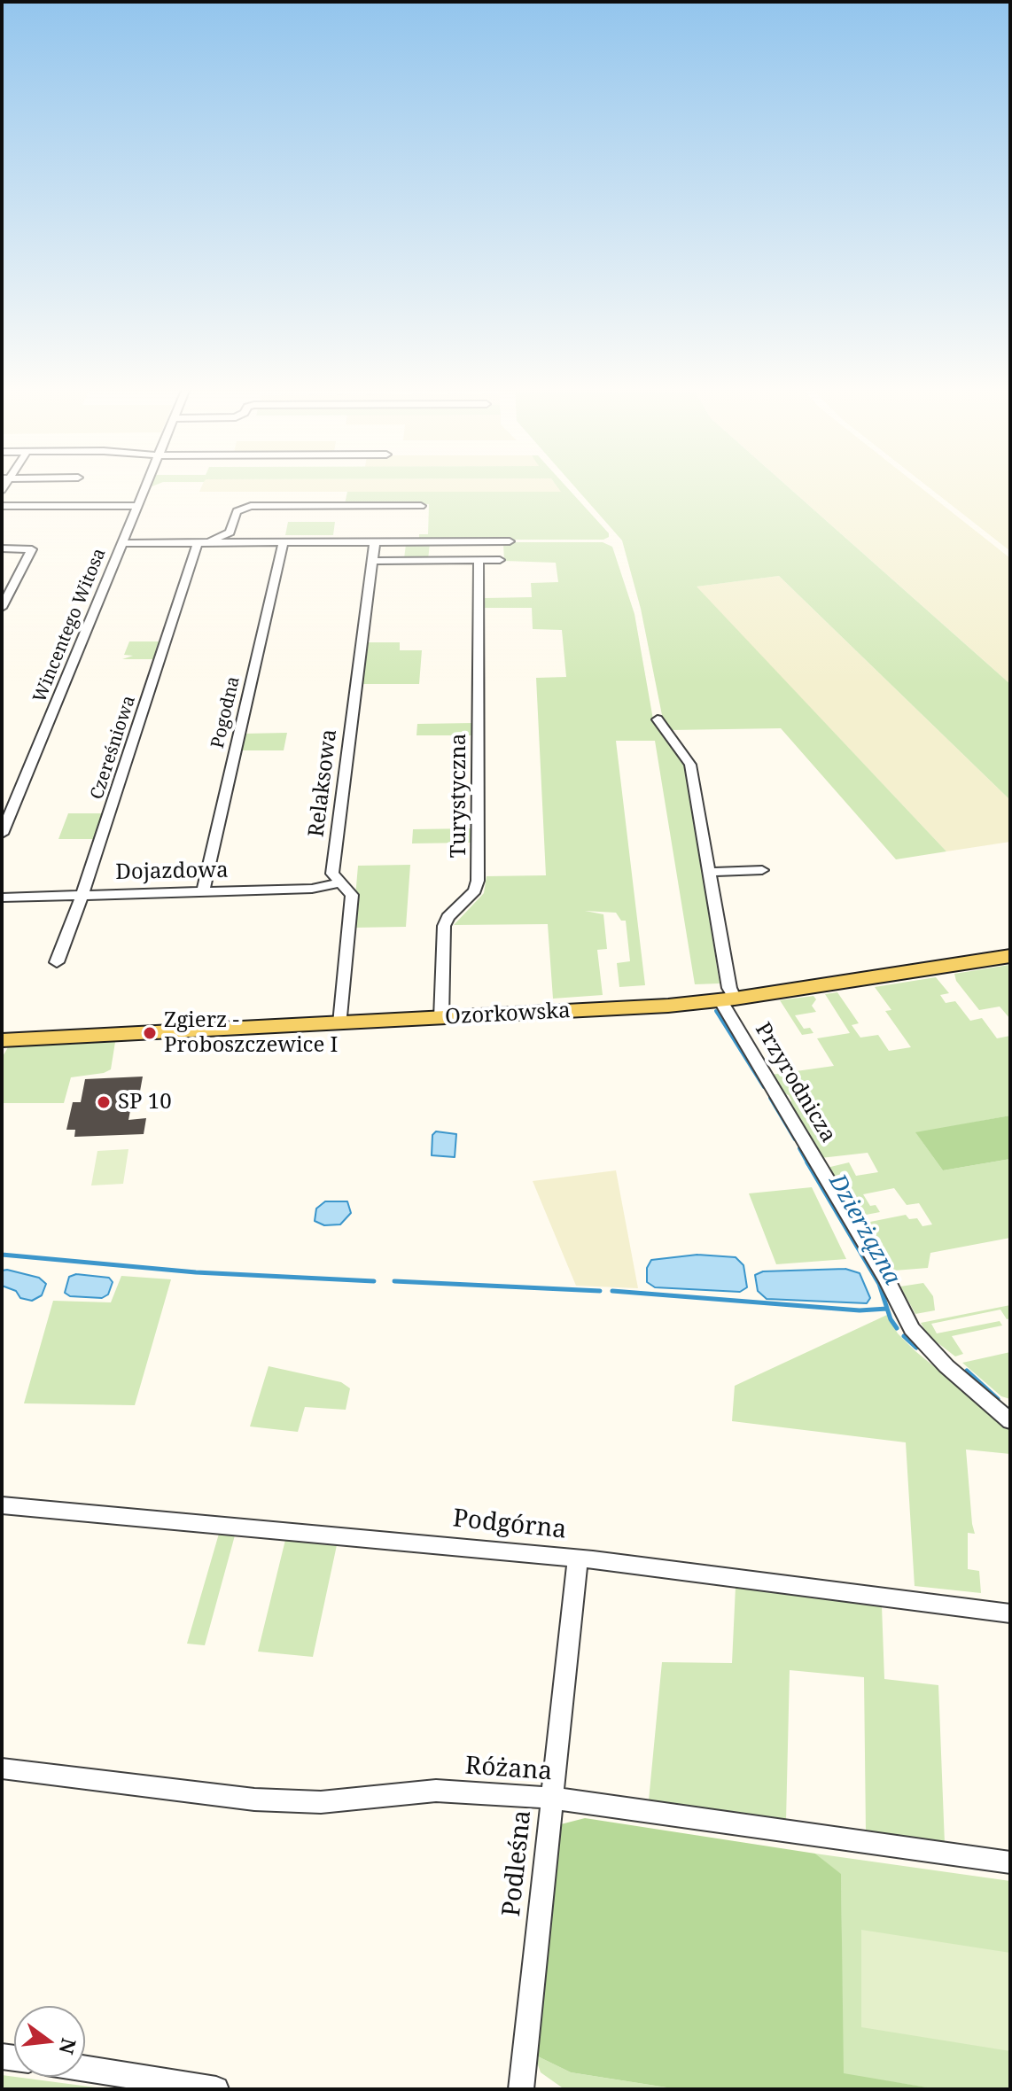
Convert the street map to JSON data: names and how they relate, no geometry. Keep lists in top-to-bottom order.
{
  "streets": {
    "main road": ["Ozorkowska"],
    "street": [
      "Wincentego Witosa",
      "Pogodna",
      "Czereśniowa",
      "Relaksowa",
      "Turystyczna",
      "Dojazdowa",
      "Przyrodnicza",
      "Podgórna",
      "Różana",
      "Podleśna"
    ]
  },
  "crossings": [
    ["Pogodna", "Dojazdowa"],
    ["Czereśniowa", "Dojazdowa"],
    ["Relaksowa", "Dojazdowa"],
    ["Relaksowa", "Ozorkowska"],
    ["Turystyczna", "Ozorkowska"],
    ["Ozorkowska", "Przyrodnicza"],
    ["Podgórna", "Podleśna"],
    ["Różana", "Podleśna"]
  ],
  "water": ["Dzierżązna"],
  "places": ["Zgierz - Proboszczewice I", "SP 10"],
  "north": "right"
}
